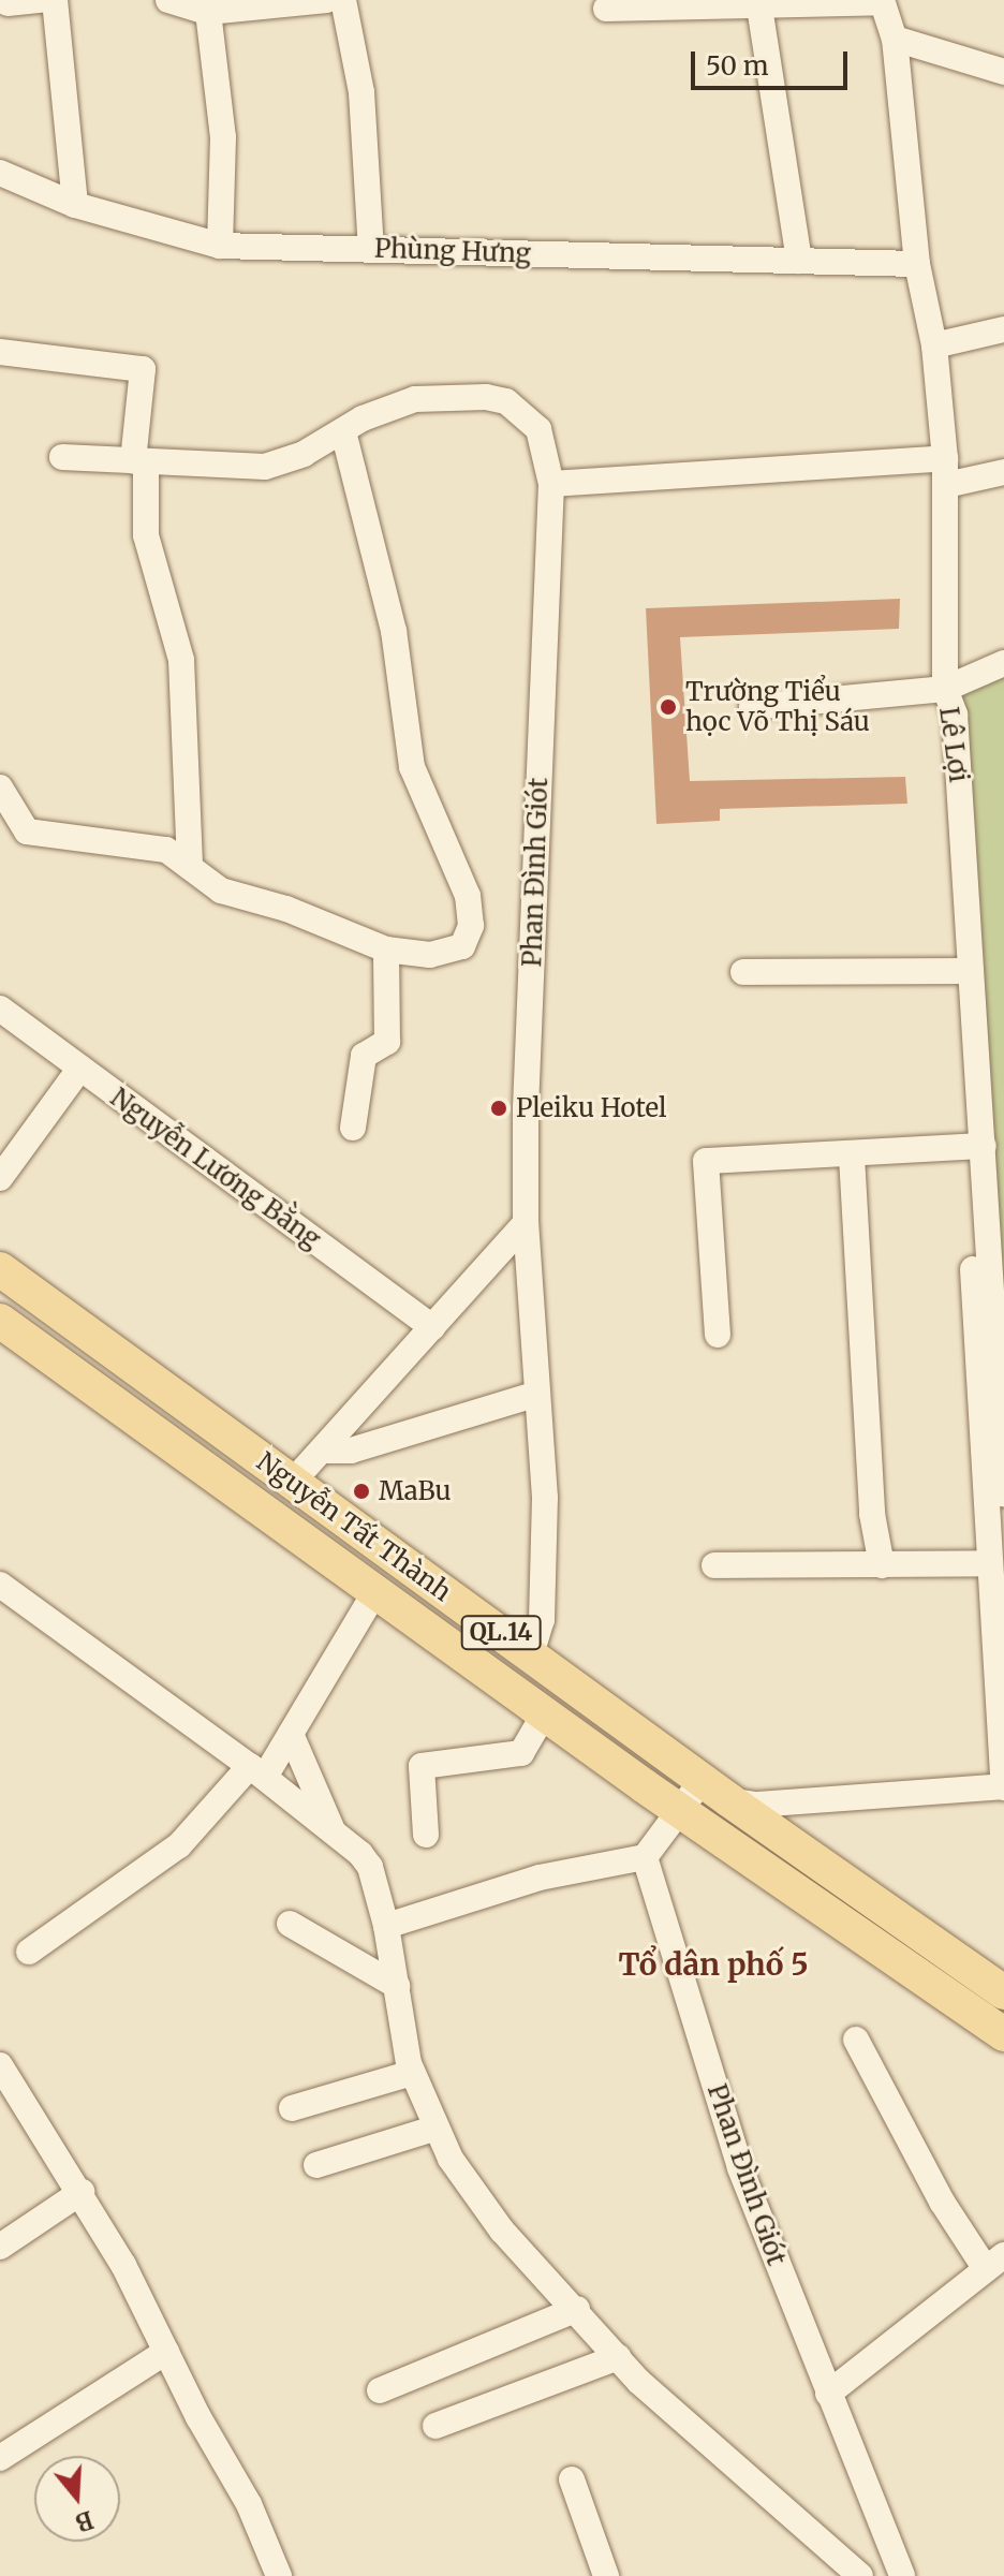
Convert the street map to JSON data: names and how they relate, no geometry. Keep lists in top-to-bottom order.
{
  "streets": {
    "main road": ["Nguyễn Tất Thành", "QL.14"],
    "street": [
      "Phùng Hưng",
      "Lê Lợi",
      "Phan Đình Giót",
      "Nguyễn Lương Bằng"
    ]
  },
  "crossings": [
    ["Phùng Hưng", "Lê Lợi"],
    ["Phan Đình Giót", "Nguyễn Tất Thành"]
  ],
  "districts": ["Tổ dân phố 5"],
  "places": ["Trường Tiểu học Võ Thị Sáu", "Pleiku Hotel", "MaBu"],
  "scale_bar": "50 m",
  "north": "bottom"
}
